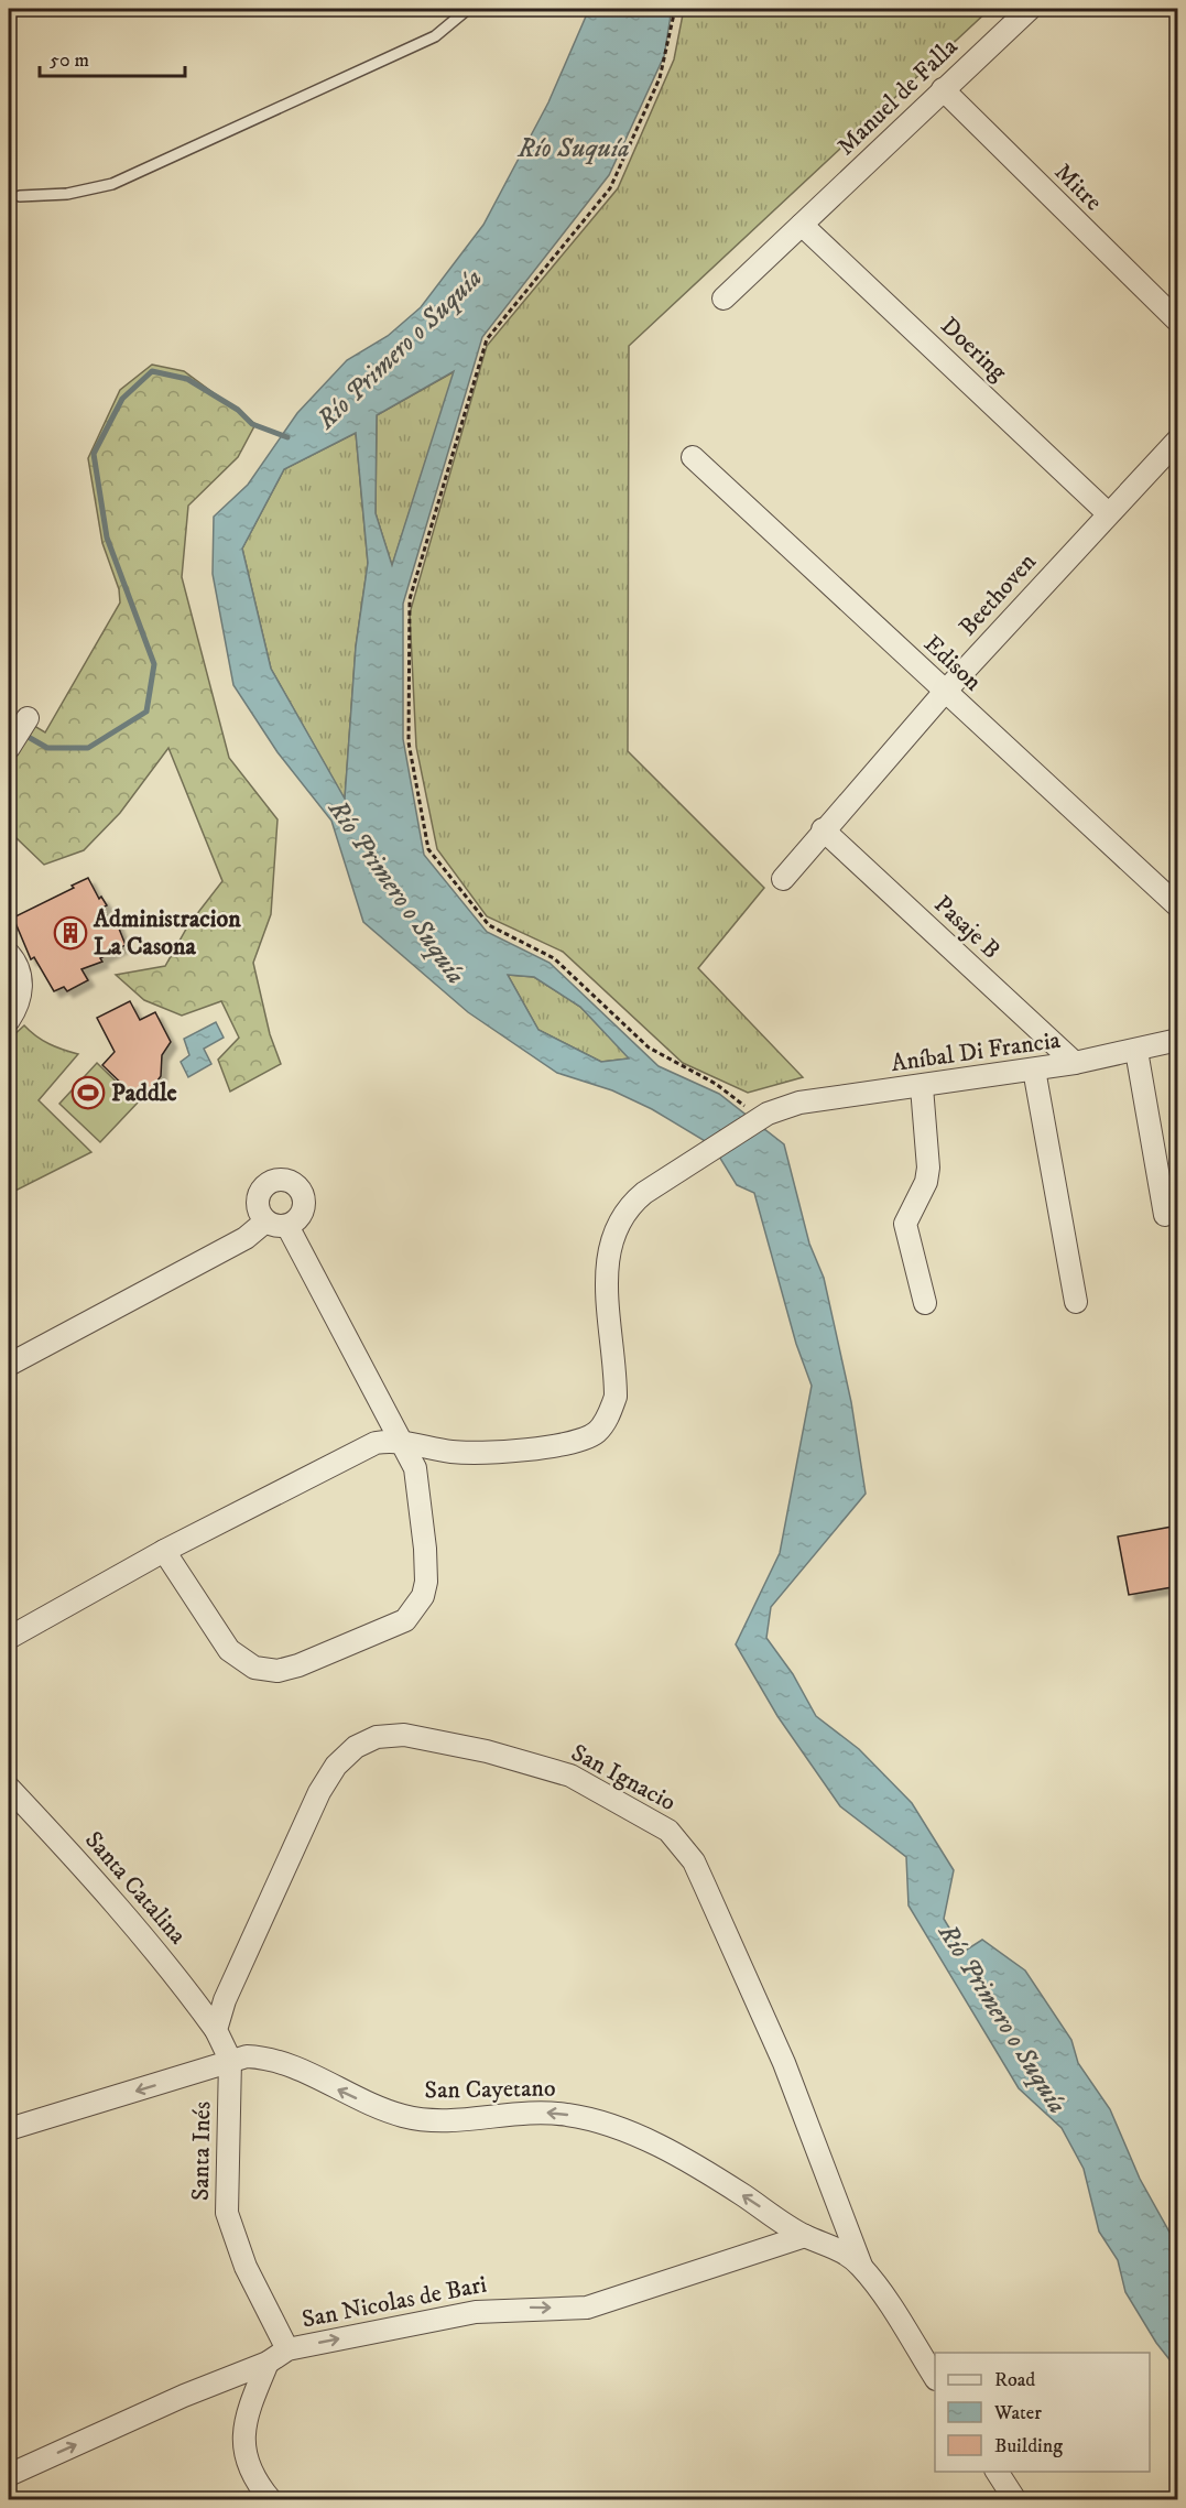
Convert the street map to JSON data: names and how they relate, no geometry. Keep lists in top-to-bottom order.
{
  "streets": {
    "street": [
      "Manuel de Falla",
      "Mitre",
      "Doering",
      "Beethoven",
      "Edison",
      "Pasaje B",
      "Aníbal Di Francia",
      "San Ignacio",
      "Santa Catalina",
      "San Cayetano",
      "Santa Inés",
      "San Nicolas de Bari"
    ]
  },
  "crossings": [
    ["Manuel de Falla", "Mitre"],
    ["Manuel de Falla", "Doering"],
    ["Doering", "Beethoven"],
    ["Beethoven", "Edison"],
    ["Beethoven", "Pasaje B"],
    ["Pasaje B", "Aníbal Di Francia"],
    ["San Ignacio", "Santa Catalina"],
    ["San Ignacio", "San Cayetano"],
    ["San Cayetano", "Santa Inés"],
    ["San Cayetano", "San Nicolas de Bari"],
    ["Santa Inés", "San Nicolas de Bari"]
  ],
  "one_way": ["San Cayetano", "San Nicolas de Bari"],
  "water": ["Río Suquía", "Río Primero o Suquía"],
  "places": {
    "building": ["Administracion La Casona"],
    "sports": ["Paddle"]
  },
  "legend": ["Road", "Water", "Building"],
  "scale_bar": "50 m"
}
